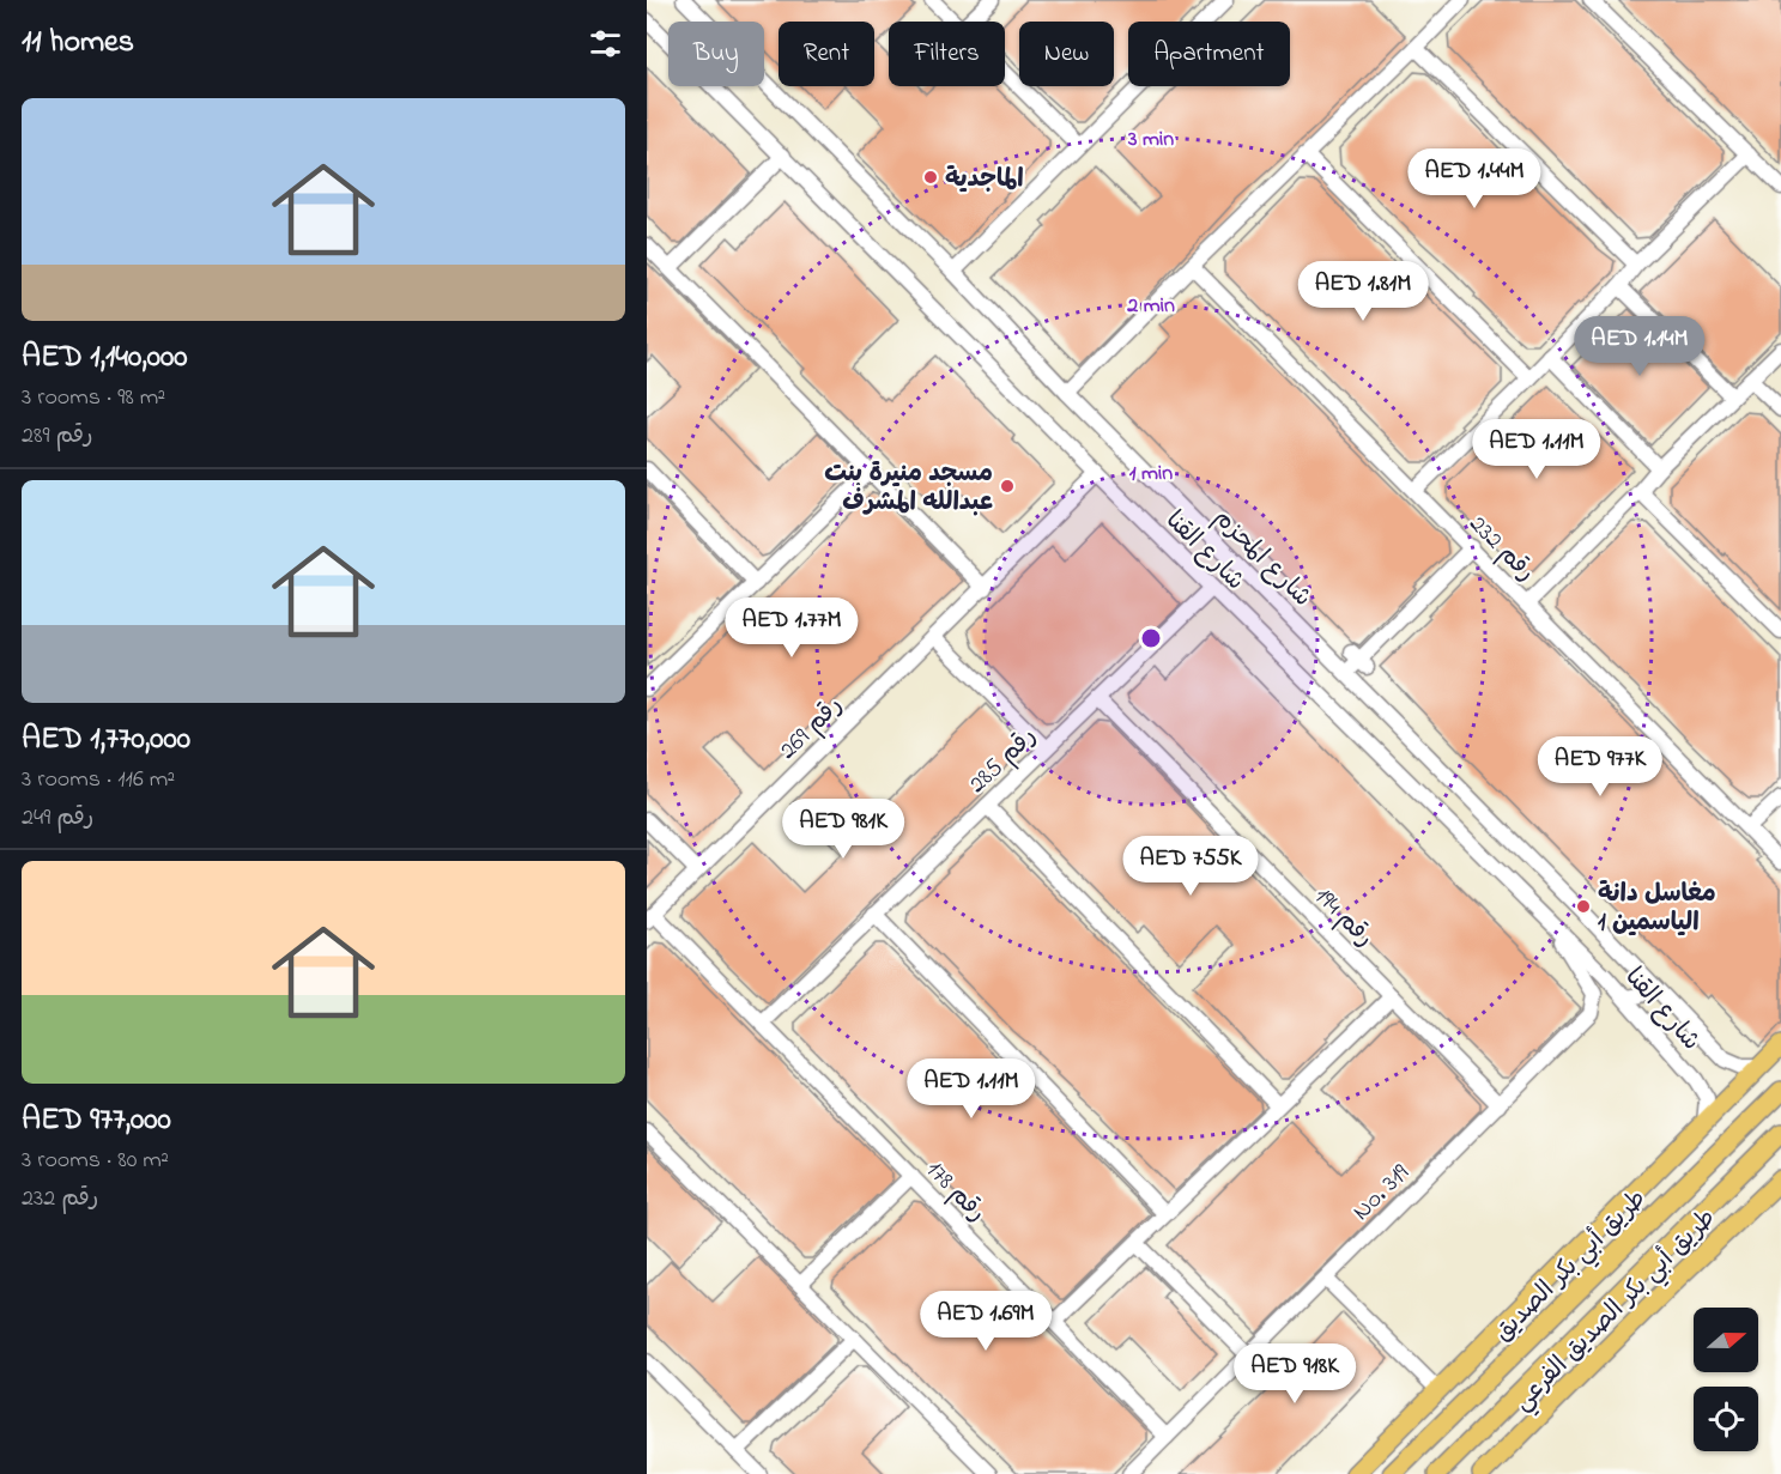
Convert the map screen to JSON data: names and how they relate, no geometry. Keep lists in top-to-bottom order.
{
  "streets": {
    "main road": ["طريق أبي بكر الصديق", "طريق أبي بكر الصديق الفرعي"],
    "street": [
      "رقم 232",
      "شارع القنا",
      "شارع المحزم",
      "رقم 269",
      "رقم 285",
      "رقم 194",
      "رقم 178",
      "No. 319"
    ]
  },
  "crossings": [
    ["شارع القنا", "رقم 269"],
    ["شارع القنا", "رقم 285"],
    ["شارع القنا", "No. 319"],
    ["رقم 269", "رقم 178"],
    ["رقم 285", "رقم 194"],
    ["رقم 285", "رقم 178"],
    ["رقم 194", "No. 319"],
    ["رقم 178", "No. 319"]
  ],
  "places": ["الماجدية", "مسجد منيرة بنت عبدالله المشرف", "مغاسل دانة الياسمين 1"],
  "north": "right",
  "page": {
    "heading": "11 homes",
    "chip": [
      "Buy",
      "Rent",
      "Filters",
      "New",
      "Apartment"
    ],
    "list": [
      {
        "name": "AED 1,140,000",
        "note": "3 rooms · 98 m² · رقم 289"
      },
      {
        "name": "AED 1,770,000",
        "note": "3 rooms · 116 m² · رقم 249"
      },
      {
        "name": "AED 977,000",
        "note": "3 rooms · 80 m² · رقم 232"
      }
    ],
    "price": [
      "AED 1.44M",
      "AED 1.81M",
      "AED 1.14M",
      "AED 1.11M",
      "AED 1.77M",
      "AED 977K",
      "AED 981K",
      "AED 755K",
      "AED 1.11M",
      "AED 1.69M",
      "AED 918K"
    ]
  },
  "rings": ["3 min", "2 min", "1 min"]
}
